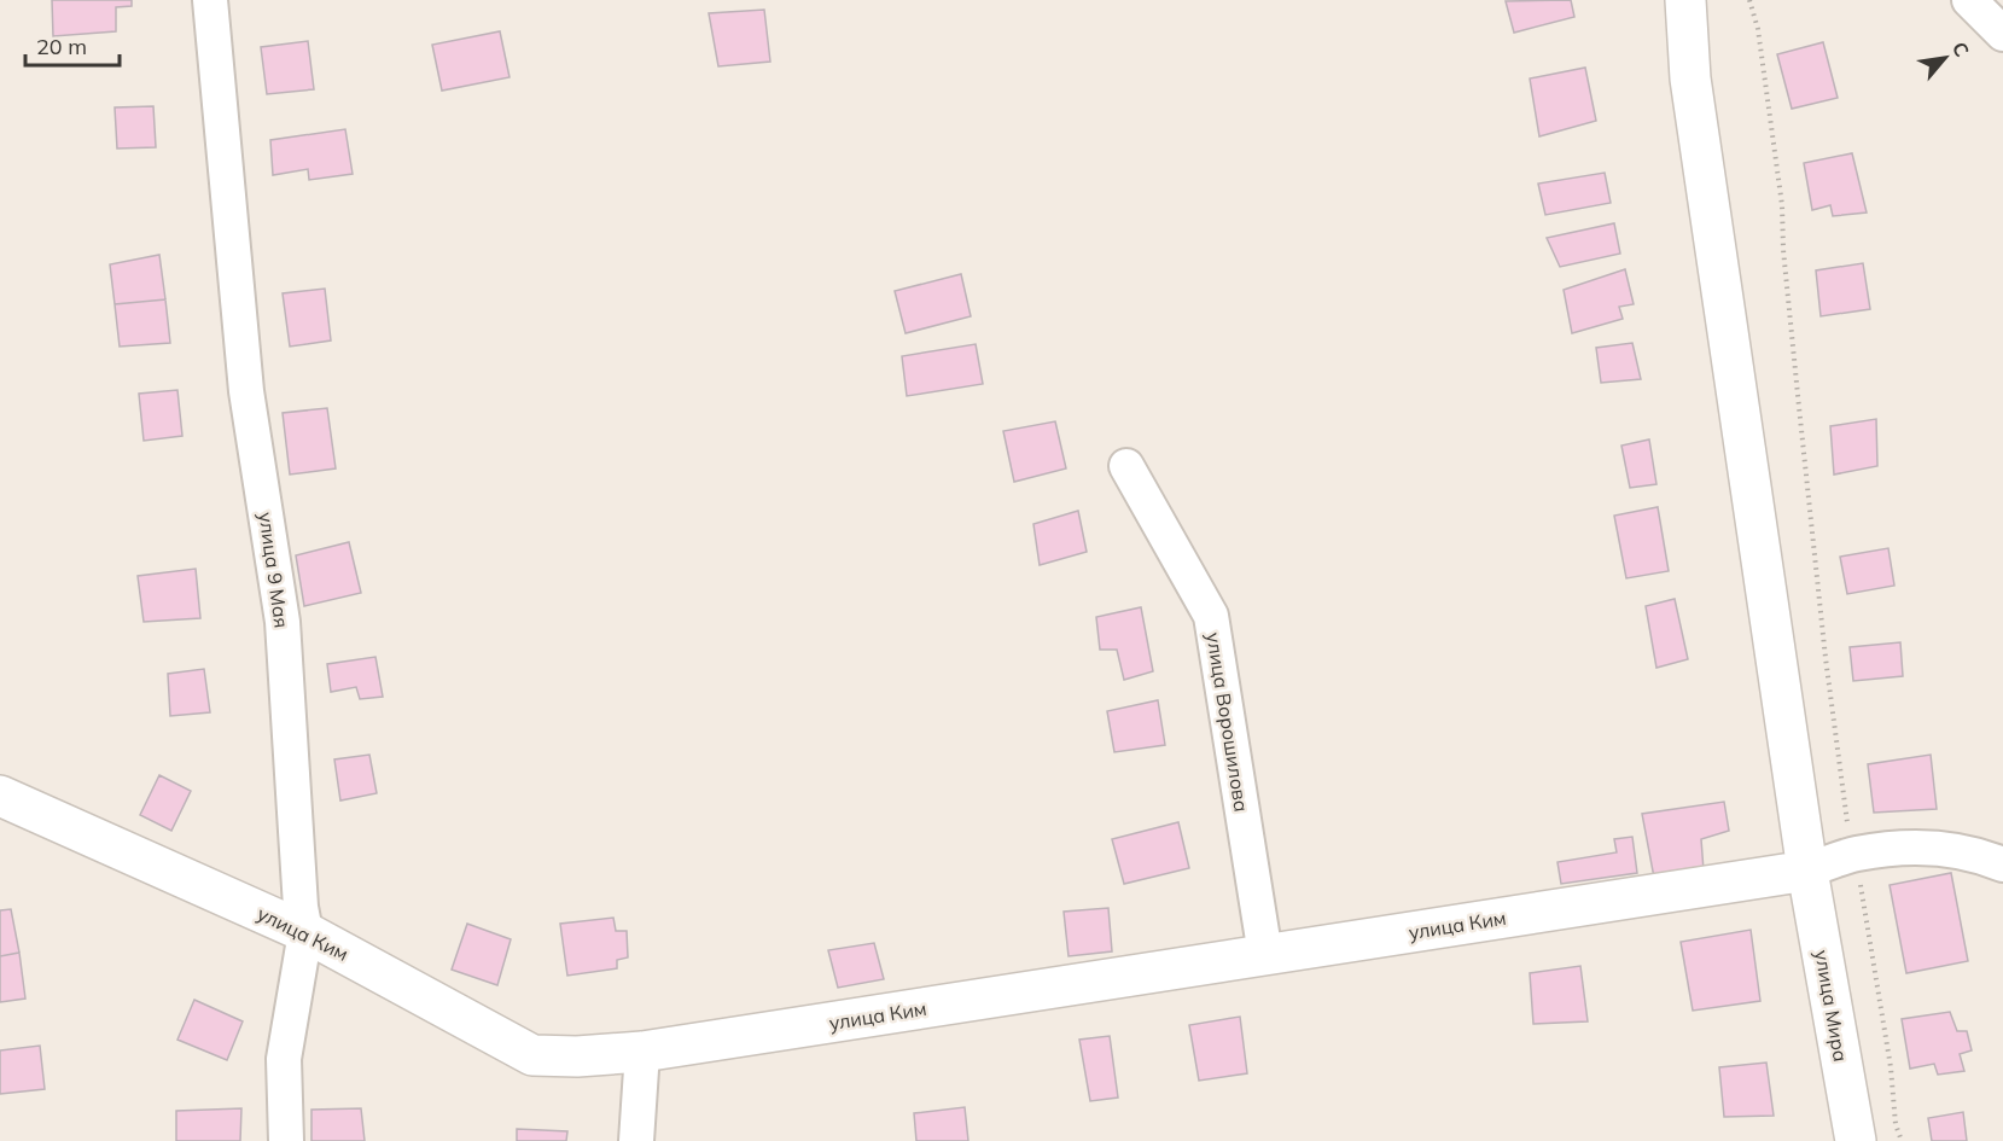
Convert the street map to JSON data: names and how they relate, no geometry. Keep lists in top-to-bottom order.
{
  "streets": {
    "street": [
      "улица 9 Мая",
      "улица Ворошилова",
      "улица Ким",
      "улица Мира"
    ]
  },
  "crossings": [
    ["улица 9 Мая", "улица Ким"],
    ["улица Ворошилова", "улица Ким"],
    ["улица Ким", "улица Мира"]
  ],
  "scale_bar": "20 m",
  "north": "top right"
}
